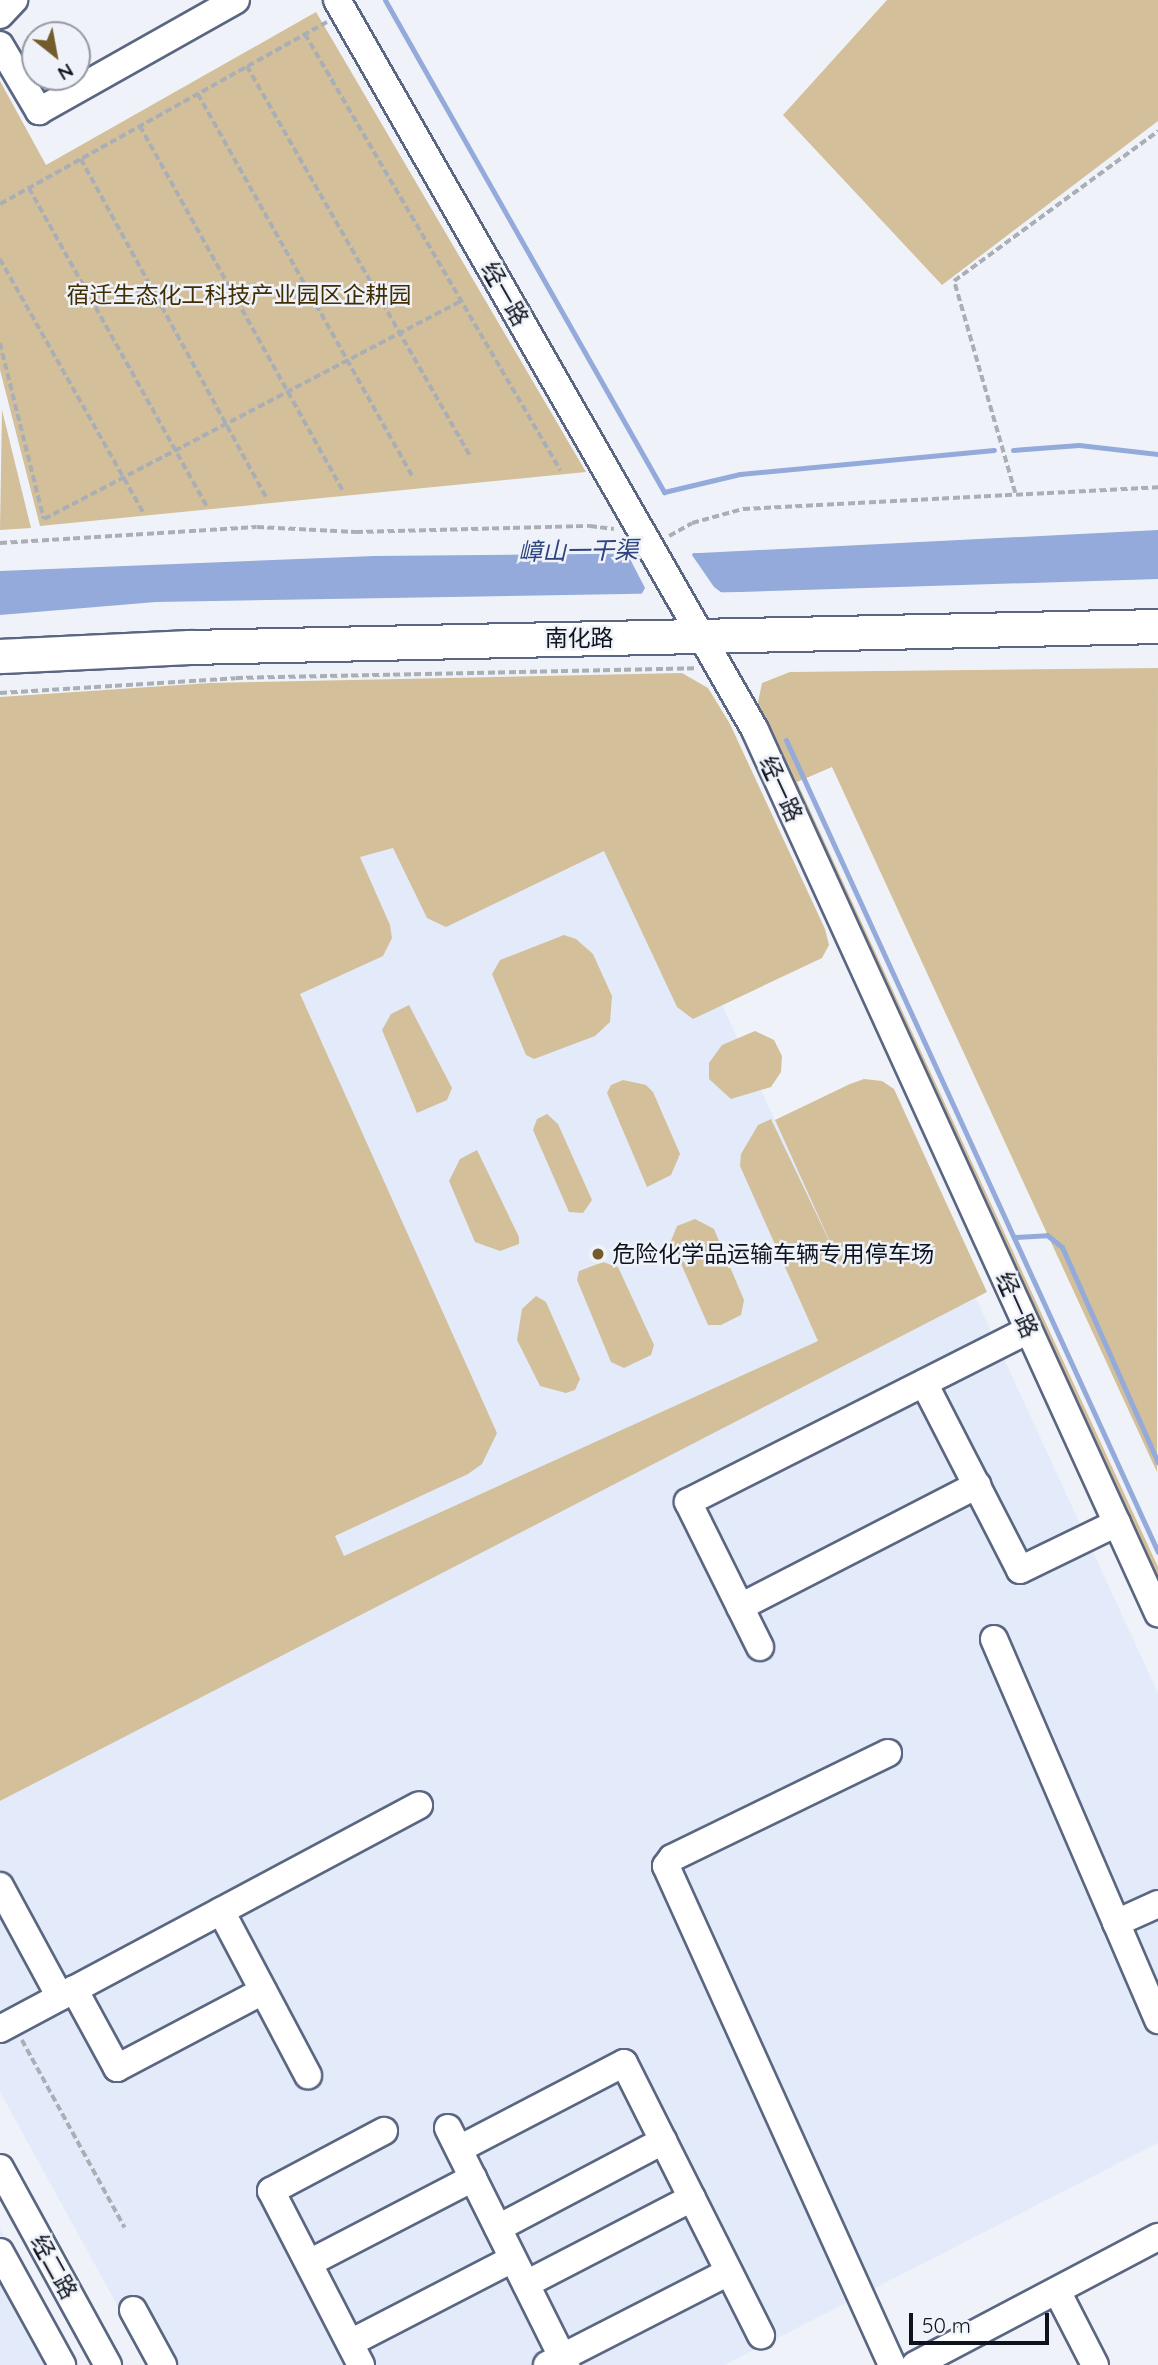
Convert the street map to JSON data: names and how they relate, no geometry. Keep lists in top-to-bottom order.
{
  "streets": {
    "main road": ["南化路"],
    "street": ["经一路", "经二路"]
  },
  "crossings": [
    ["经一路", "南化路"]
  ],
  "water": ["嶂山一干渠"],
  "parks": ["宿迁生态化工科技产业园区企耕园"],
  "places": ["危险化学品运输车辆专用停车场"],
  "scale_bar": "50 m",
  "north": "bottom right"
}
